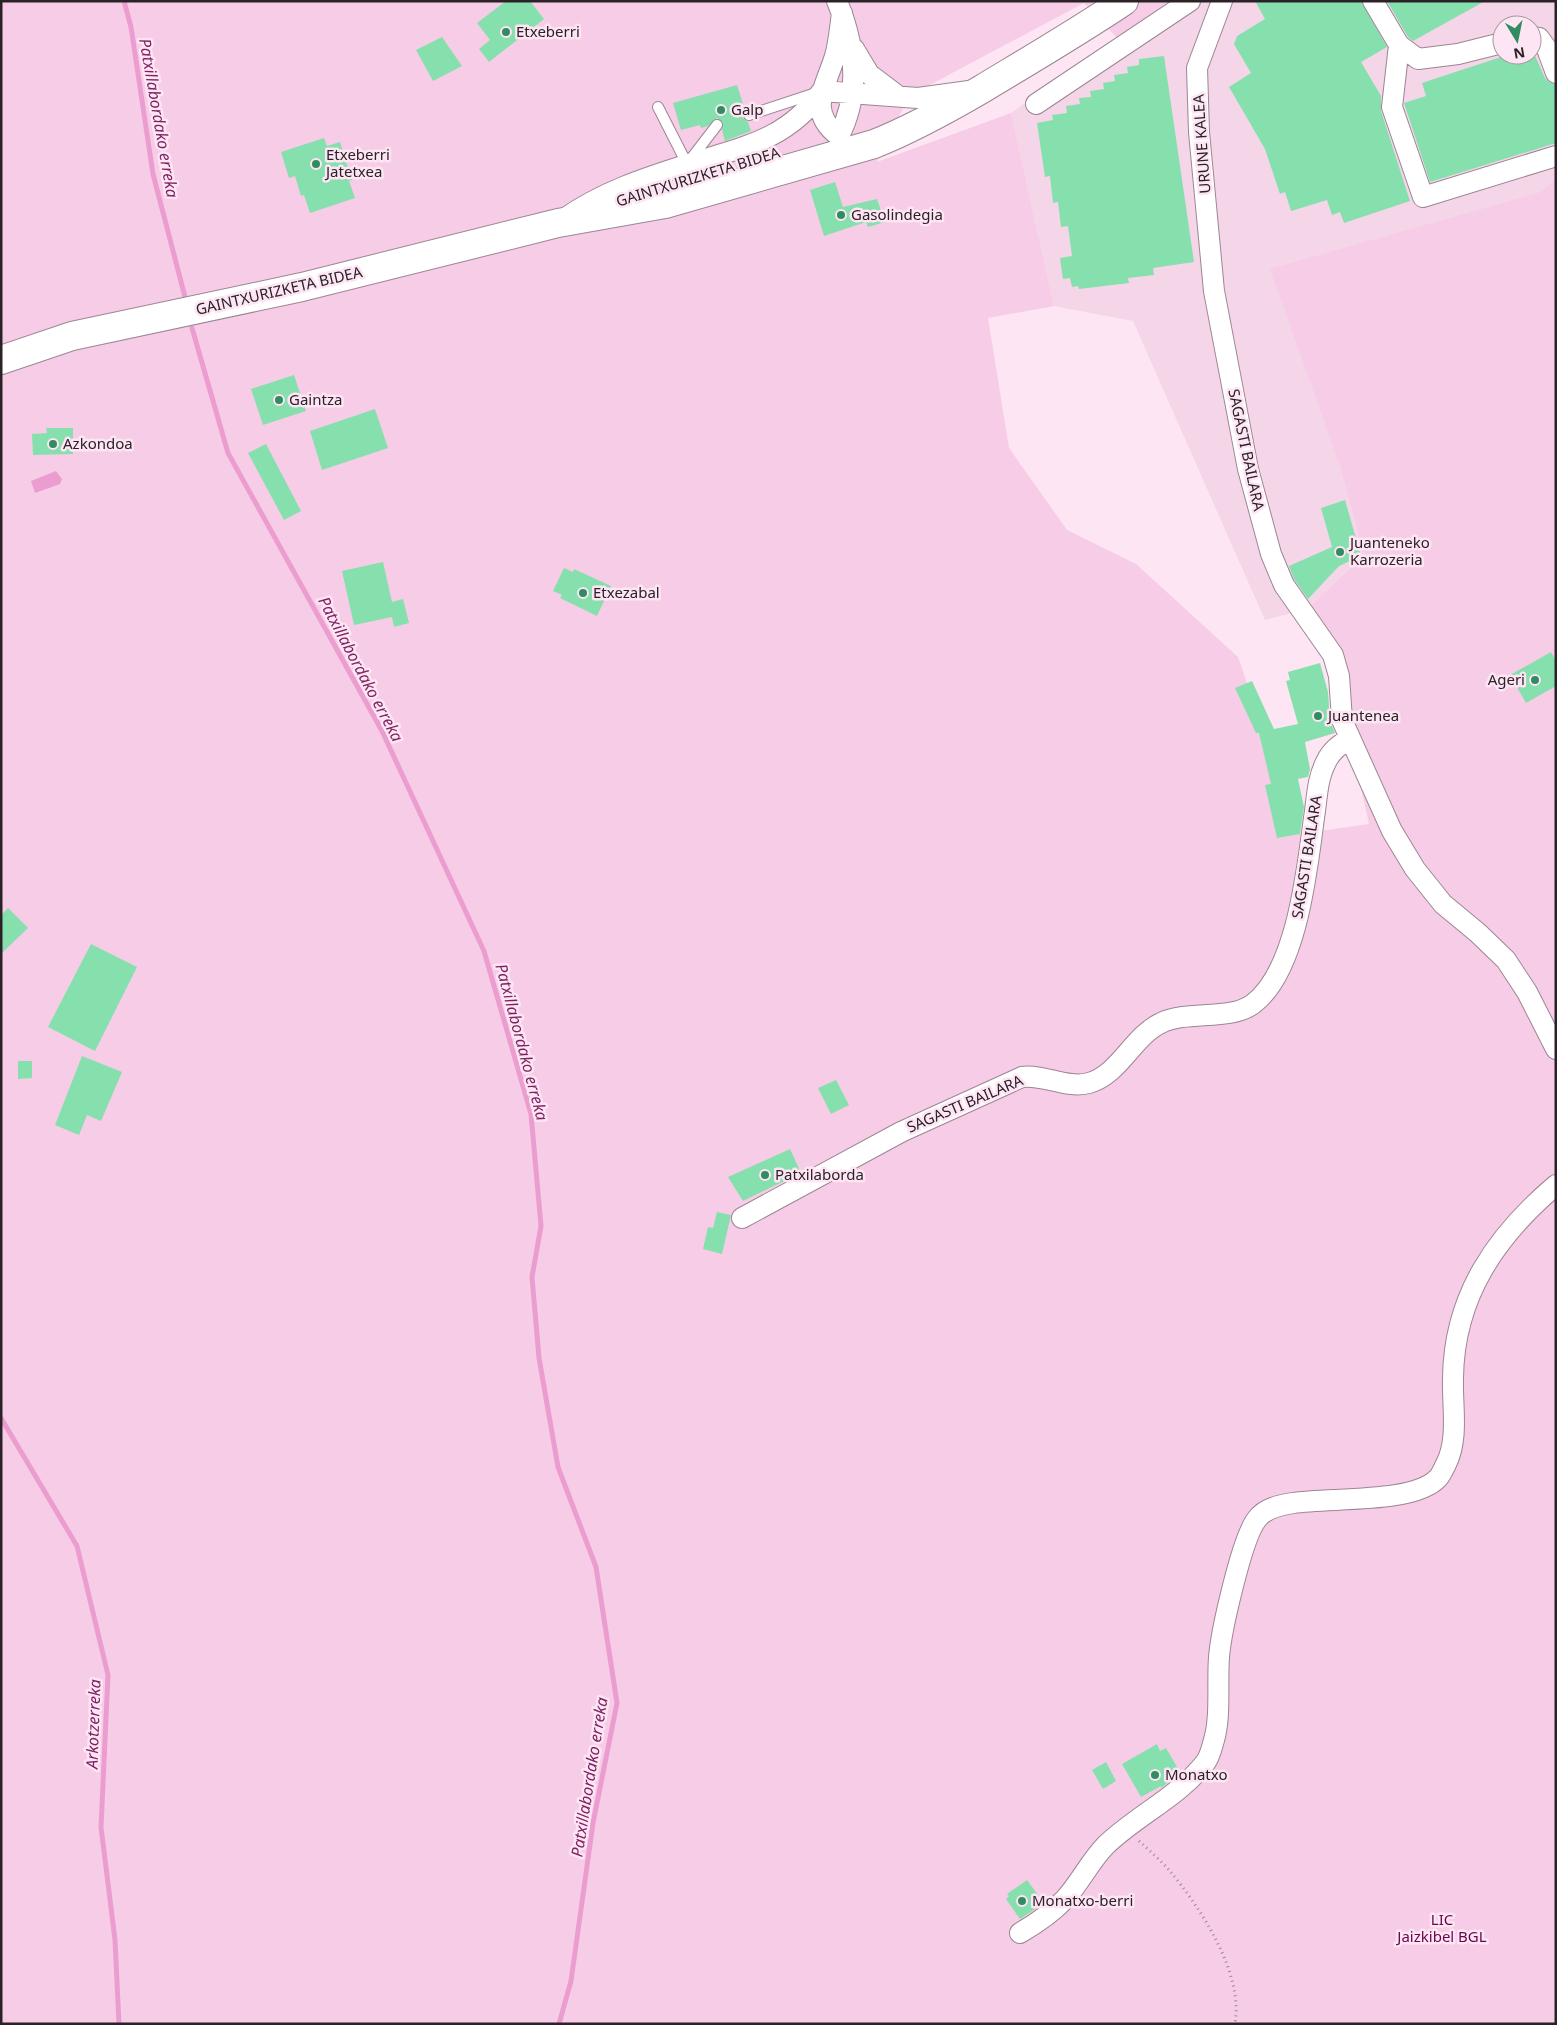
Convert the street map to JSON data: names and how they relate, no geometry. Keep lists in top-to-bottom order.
{
  "streets": {
    "main road": ["GAINTXURIZKETA BIDEA"],
    "street": ["URUNE KALEA", "SAGASTI BAILARA"]
  },
  "crossings": [
    ["URUNE KALEA", "SAGASTI BAILARA"]
  ],
  "water": ["Patxillabordako erreka", "Arkotzerreka"],
  "parks": ["LIC Jaizkibel BGL"],
  "places": [
    "Etxeberri",
    "Galp",
    "Etxeberri Jatetxea",
    "Gasolindegia",
    "Gaintza",
    "Azkondoa",
    "Juanteneko Karrozeria",
    "Etxezabal",
    "Ageri",
    "Juantenea",
    "Patxilaborda",
    "Monatxo",
    "Monatxo-berri"
  ],
  "north": "bottom"
}
